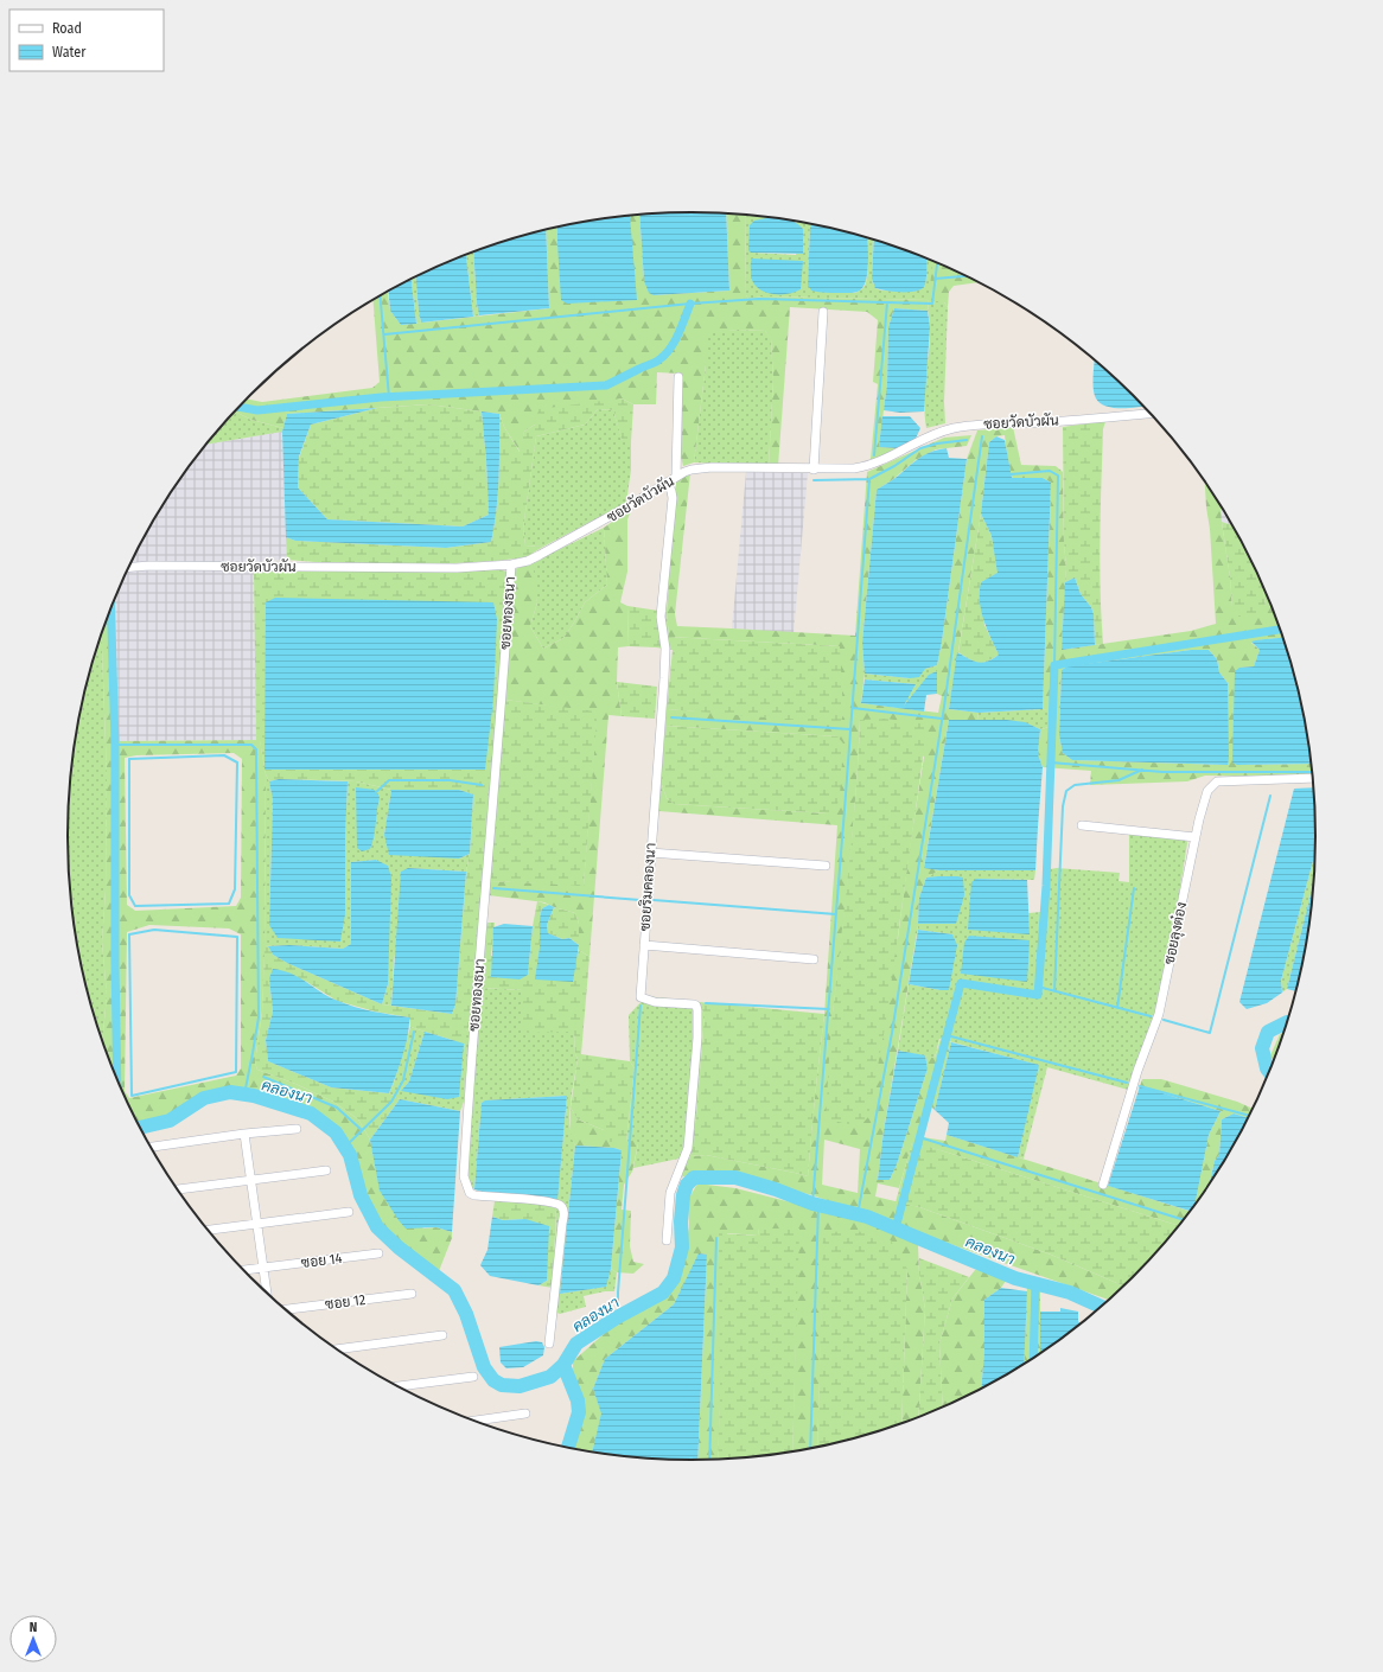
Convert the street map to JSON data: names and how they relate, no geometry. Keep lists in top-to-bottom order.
{
  "streets": {
    "street": [
      "ซอยวัดบัวผัน",
      "ซอยทองธนา",
      "ซอยริมคลองนา",
      "ซอยลุงต๋อง",
      "ซอย 14",
      "ซอย 12"
    ]
  },
  "crossings": [
    ["ซอยวัดบัวผัน", "ซอยทองธนา"],
    ["ซอยวัดบัวผัน", "ซอยริมคลองนา"]
  ],
  "water": ["คลองนา"],
  "legend": ["Road", "Water"],
  "north": "top"
}
